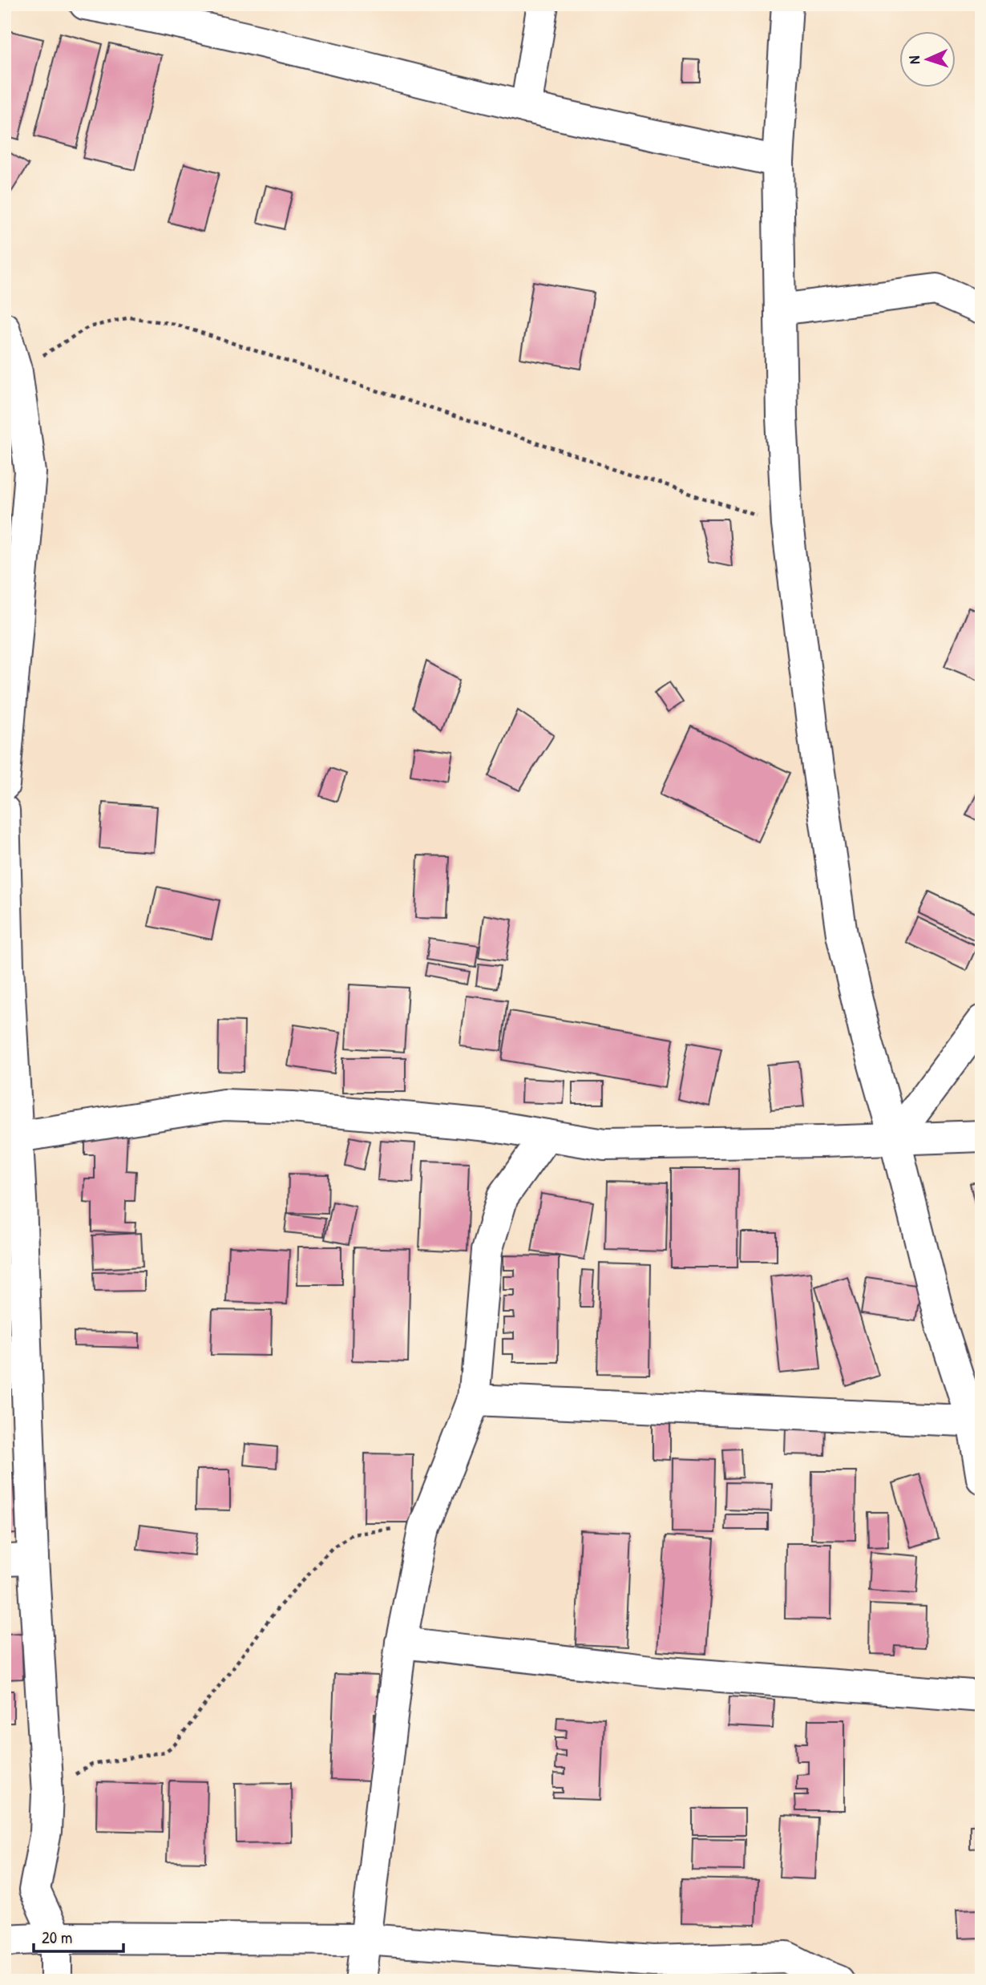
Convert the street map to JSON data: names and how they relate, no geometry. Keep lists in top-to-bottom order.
{
  "scale_bar": "20 m",
  "north": "left"
}
